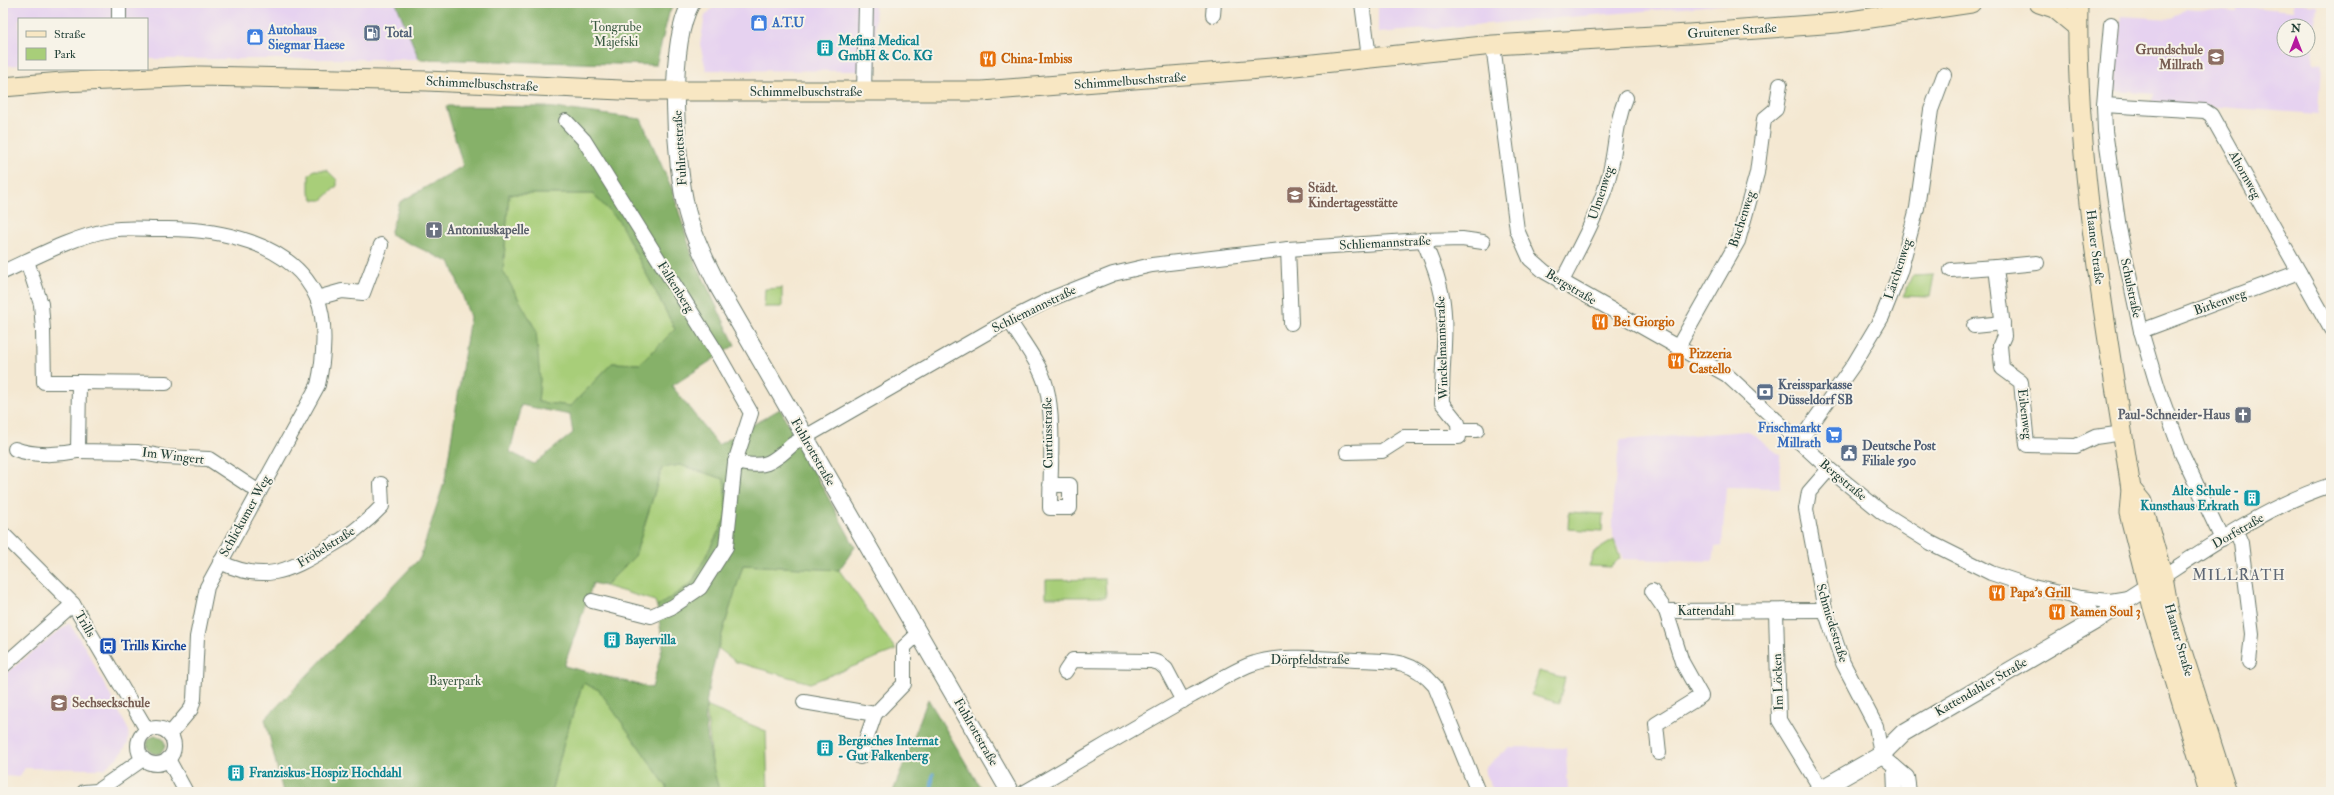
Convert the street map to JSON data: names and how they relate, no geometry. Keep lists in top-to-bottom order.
{
  "streets": {
    "main road": ["Gruitener Straße", "Schimmelbuschstraße", "Haaner Straße"],
    "street": [
      "Fuhlrottstraße",
      "Ahornweg",
      "Ulmenweg",
      "Buchenweg",
      "Schliemannstraße",
      "Lärchenweg",
      "Falkenberg",
      "Bergstraße",
      "Schulstraße",
      "Birkenweg",
      "Winckelmannstraße",
      "Eibenweg",
      "Curtiusstraße",
      "Im Wingert",
      "Schlickumer Weg",
      "Dorfstraße",
      "Fröbelstraße",
      "Kattendahl",
      "Schmiedestraße",
      "Trills",
      "Dörpfeldstraße",
      "Im Löcken",
      "Kattendahler Straße"
    ]
  },
  "crossings": [
    ["Gruitener Straße", "Schimmelbuschstraße"],
    ["Gruitener Straße", "Bergstraße"],
    ["Schimmelbuschstraße", "Fuhlrottstraße"],
    ["Schimmelbuschstraße", "Bergstraße"],
    ["Fuhlrottstraße", "Schliemannstraße"],
    ["Ahornweg", "Schulstraße"],
    ["Ahornweg", "Birkenweg"],
    ["Ulmenweg", "Bergstraße"],
    ["Buchenweg", "Bergstraße"],
    ["Schliemannstraße", "Winckelmannstraße"],
    ["Schliemannstraße", "Curtiusstraße"],
    ["Haaner Straße", "Eibenweg"],
    ["Haaner Straße", "Dorfstraße"],
    ["Haaner Straße", "Kattendahler Straße"],
    ["Lärchenweg", "Bergstraße"],
    ["Bergstraße", "Schmiedestraße"],
    ["Bergstraße", "Kattendahler Straße"],
    ["Schulstraße", "Birkenweg"],
    ["Schulstraße", "Dorfstraße"],
    ["Im Wingert", "Schlickumer Weg"],
    ["Schlickumer Weg", "Fröbelstraße"],
    ["Schlickumer Weg", "Trills"],
    ["Dorfstraße", "Kattendahler Straße"],
    ["Kattendahl", "Schmiedestraße"],
    ["Kattendahl", "Im Löcken"],
    ["Schmiedestraße", "Kattendahler Straße"],
    ["Im Löcken", "Kattendahler Straße"]
  ],
  "districts": ["MILLRATH"],
  "parks": ["Tongrube Majefski", "Bayerpark"],
  "places": {
    "shop": ["A.T.U", "Autohaus Siegmar Haese"],
    "fuel station": ["Total"],
    "building": [
      "Mefina Medical GmbH & Co. KG",
      "Alte Schule - Kunsthaus Erkrath",
      "Bayervilla",
      "Bergisches Internat - Gut Falkenberg",
      "Franziskus-Hospiz Hochdahl"
    ],
    "school or university": ["Grundschule Millrath", "Städt. Kindertagesstätte", "Sechseckschule"],
    "restaurant": [
      "China-Imbiss",
      "Bei Giorgio",
      "Pizzeria Castello",
      "Papa's Grill",
      "Ramen Soul 3"
    ],
    "church": ["Antoniuskapelle", "Paul-Schneider-Haus"],
    "bank": ["Kreissparkasse Düsseldorf SB"],
    "supermarket": ["Frischmarkt Millrath"],
    "public building": ["Deutsche Post Filiale 590"],
    "bus stop": ["Trills Kirche"]
  },
  "legend": ["Straße", "Park"],
  "north": "top"
}
